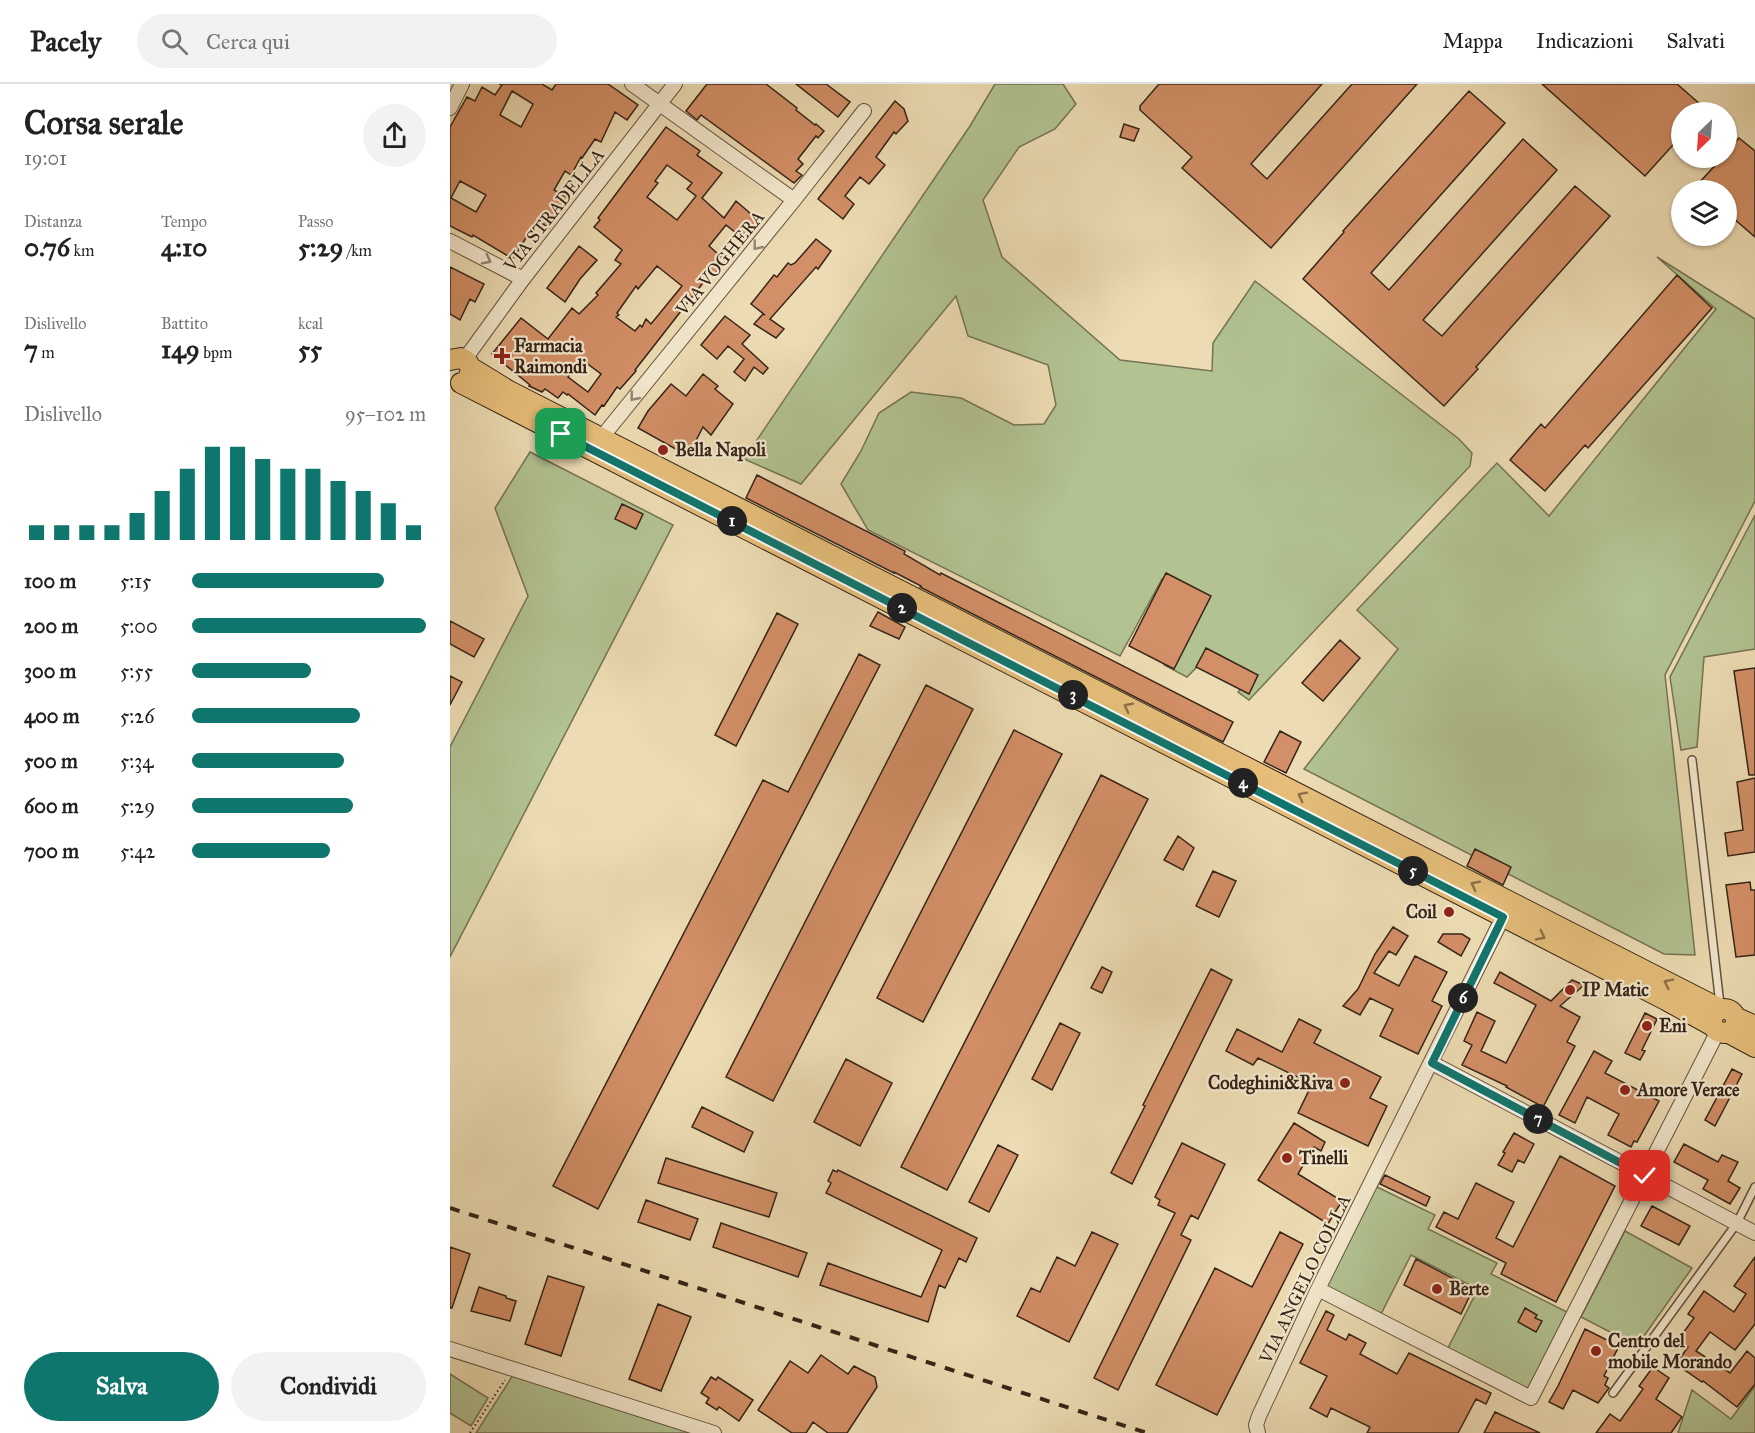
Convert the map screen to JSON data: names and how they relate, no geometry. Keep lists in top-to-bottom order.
{
  "streets": {
    "street": ["VIA STRADELLA", "VIA VOGHERA", "VIA ANGELO COLLA"]
  },
  "one_way": ["VIA VOGHERA"],
  "places": {
    "health": ["Farmacia Raimondi"],
    "other": [
      "Bella Napoli",
      "Coil",
      "IP Matic",
      "Eni",
      "Codeghini&Riva",
      "Amore Verace",
      "Tinelli",
      "Berte",
      "Centro del mobile Morando"
    ]
  },
  "north": "bottom left",
  "page": {
    "header": "Pacely",
    "search": "Cerca qui",
    "nav": ["Mappa", "Indicazioni", "Salvati"],
    "heading": ["Corsa serale", "19:01"],
    "stats": [
      ["Distanza", "0.76 km"],
      ["Tempo", "4:10"],
      ["Passo", "5:29 /km"],
      ["Dislivello", "7 m"],
      ["Battito", "149 bpm"],
      ["kcal", "55"]
    ],
    "chart": ["Dislivello", "95–102 m"],
    "pins": [
      "1",
      "2",
      "3",
      "4",
      "5",
      "6",
      "7"
    ],
    "list": [
      {
        "name": "100 m",
        "note": "5:15"
      },
      {
        "name": "200 m",
        "note": "5:00"
      },
      {
        "name": "300 m",
        "note": "5:55"
      },
      {
        "name": "400 m",
        "note": "5:26"
      },
      {
        "name": "500 m",
        "note": "5:34"
      },
      {
        "name": "600 m",
        "note": "5:29"
      },
      {
        "name": "700 m",
        "note": "5:42"
      }
    ],
    "buttons": ["Salva", "Condividi"]
  }
}
